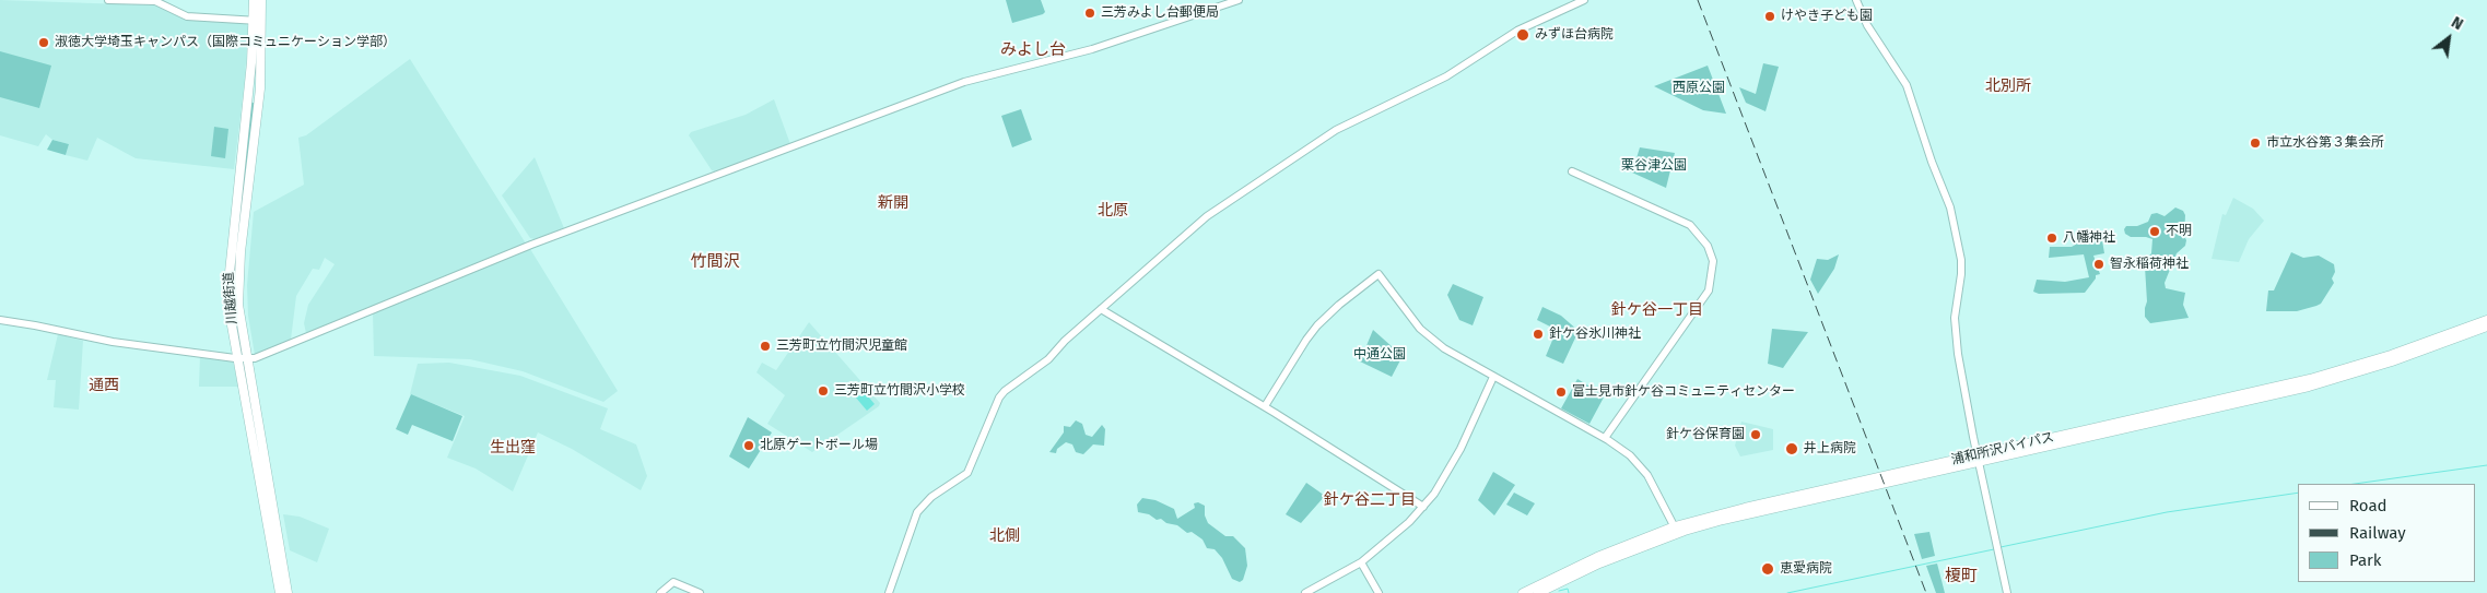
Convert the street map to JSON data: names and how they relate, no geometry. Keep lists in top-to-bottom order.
{
  "streets": {
    "highway": ["川越街道", "浦和所沢バイパス"]
  },
  "districts": [
    "みよし台",
    "北別所",
    "新開",
    "北原",
    "竹間沢",
    "針ケ谷一丁目",
    "通西",
    "生出窪",
    "針ケ谷二丁目",
    "北側",
    "榎町"
  ],
  "parks": ["西原公園", "栗谷津公園", "中通公園"],
  "places": [
    "三芳みよし台郵便局",
    "けやき子ども園",
    "みずほ台病院",
    "淑徳大学埼玉キャンパス（国際コミュニケーション学部）",
    "市立水谷第３集会所",
    "不明",
    "八幡神社",
    "智永稲荷神社",
    "針ケ谷氷川神社",
    "三芳町立竹間沢児童館",
    "三芳町立竹間沢小学校",
    "富士見市針ケ谷コミュニティセンター",
    "針ケ谷保育園",
    "北原ゲートボール場",
    "井上病院",
    "恵愛病院"
  ],
  "legend": ["Road", "Railway", "Park"],
  "north": "top right"
}
